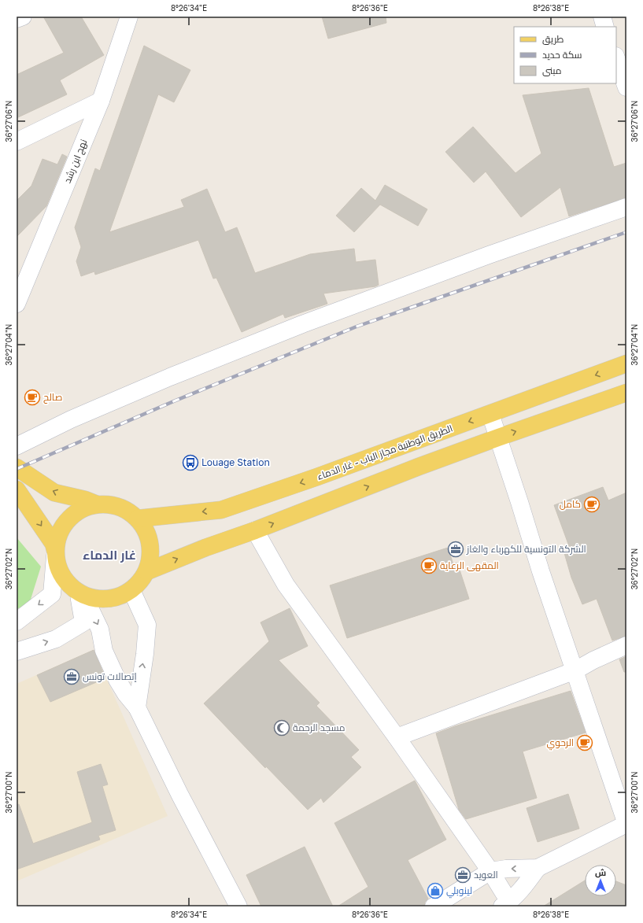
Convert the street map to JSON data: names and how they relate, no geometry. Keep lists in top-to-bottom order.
{
  "streets": {
    "main road": ["الطريق الوطنية مجاز الباب - غار الدماء"],
    "street": ["نهج ابن رشد"]
  },
  "districts": ["غار الدماء"],
  "places": {
    "cafe": [
      "صالح",
      "كامل",
      "المقهى الرعاية",
      "الرحوي"
    ],
    "bus stop": ["Louage Station"],
    "office": ["الشركة التونسية للكهرباء والغاز", "إتصالات تونس", "العويد"],
    "mosque": ["مسجد الرحمة"],
    "shop": ["لينوبلي"]
  },
  "legend": ["طريق", "سكة حديد", "مبنى"],
  "north": "top",
  "coordinates": [
    "8°26'34\"E",
    "8°26'36\"E",
    "8°26'38\"E",
    "36°27'06\"N",
    "36°27'04\"N",
    "36°27'02\"N",
    "36°27'00\"N"
  ]
}
